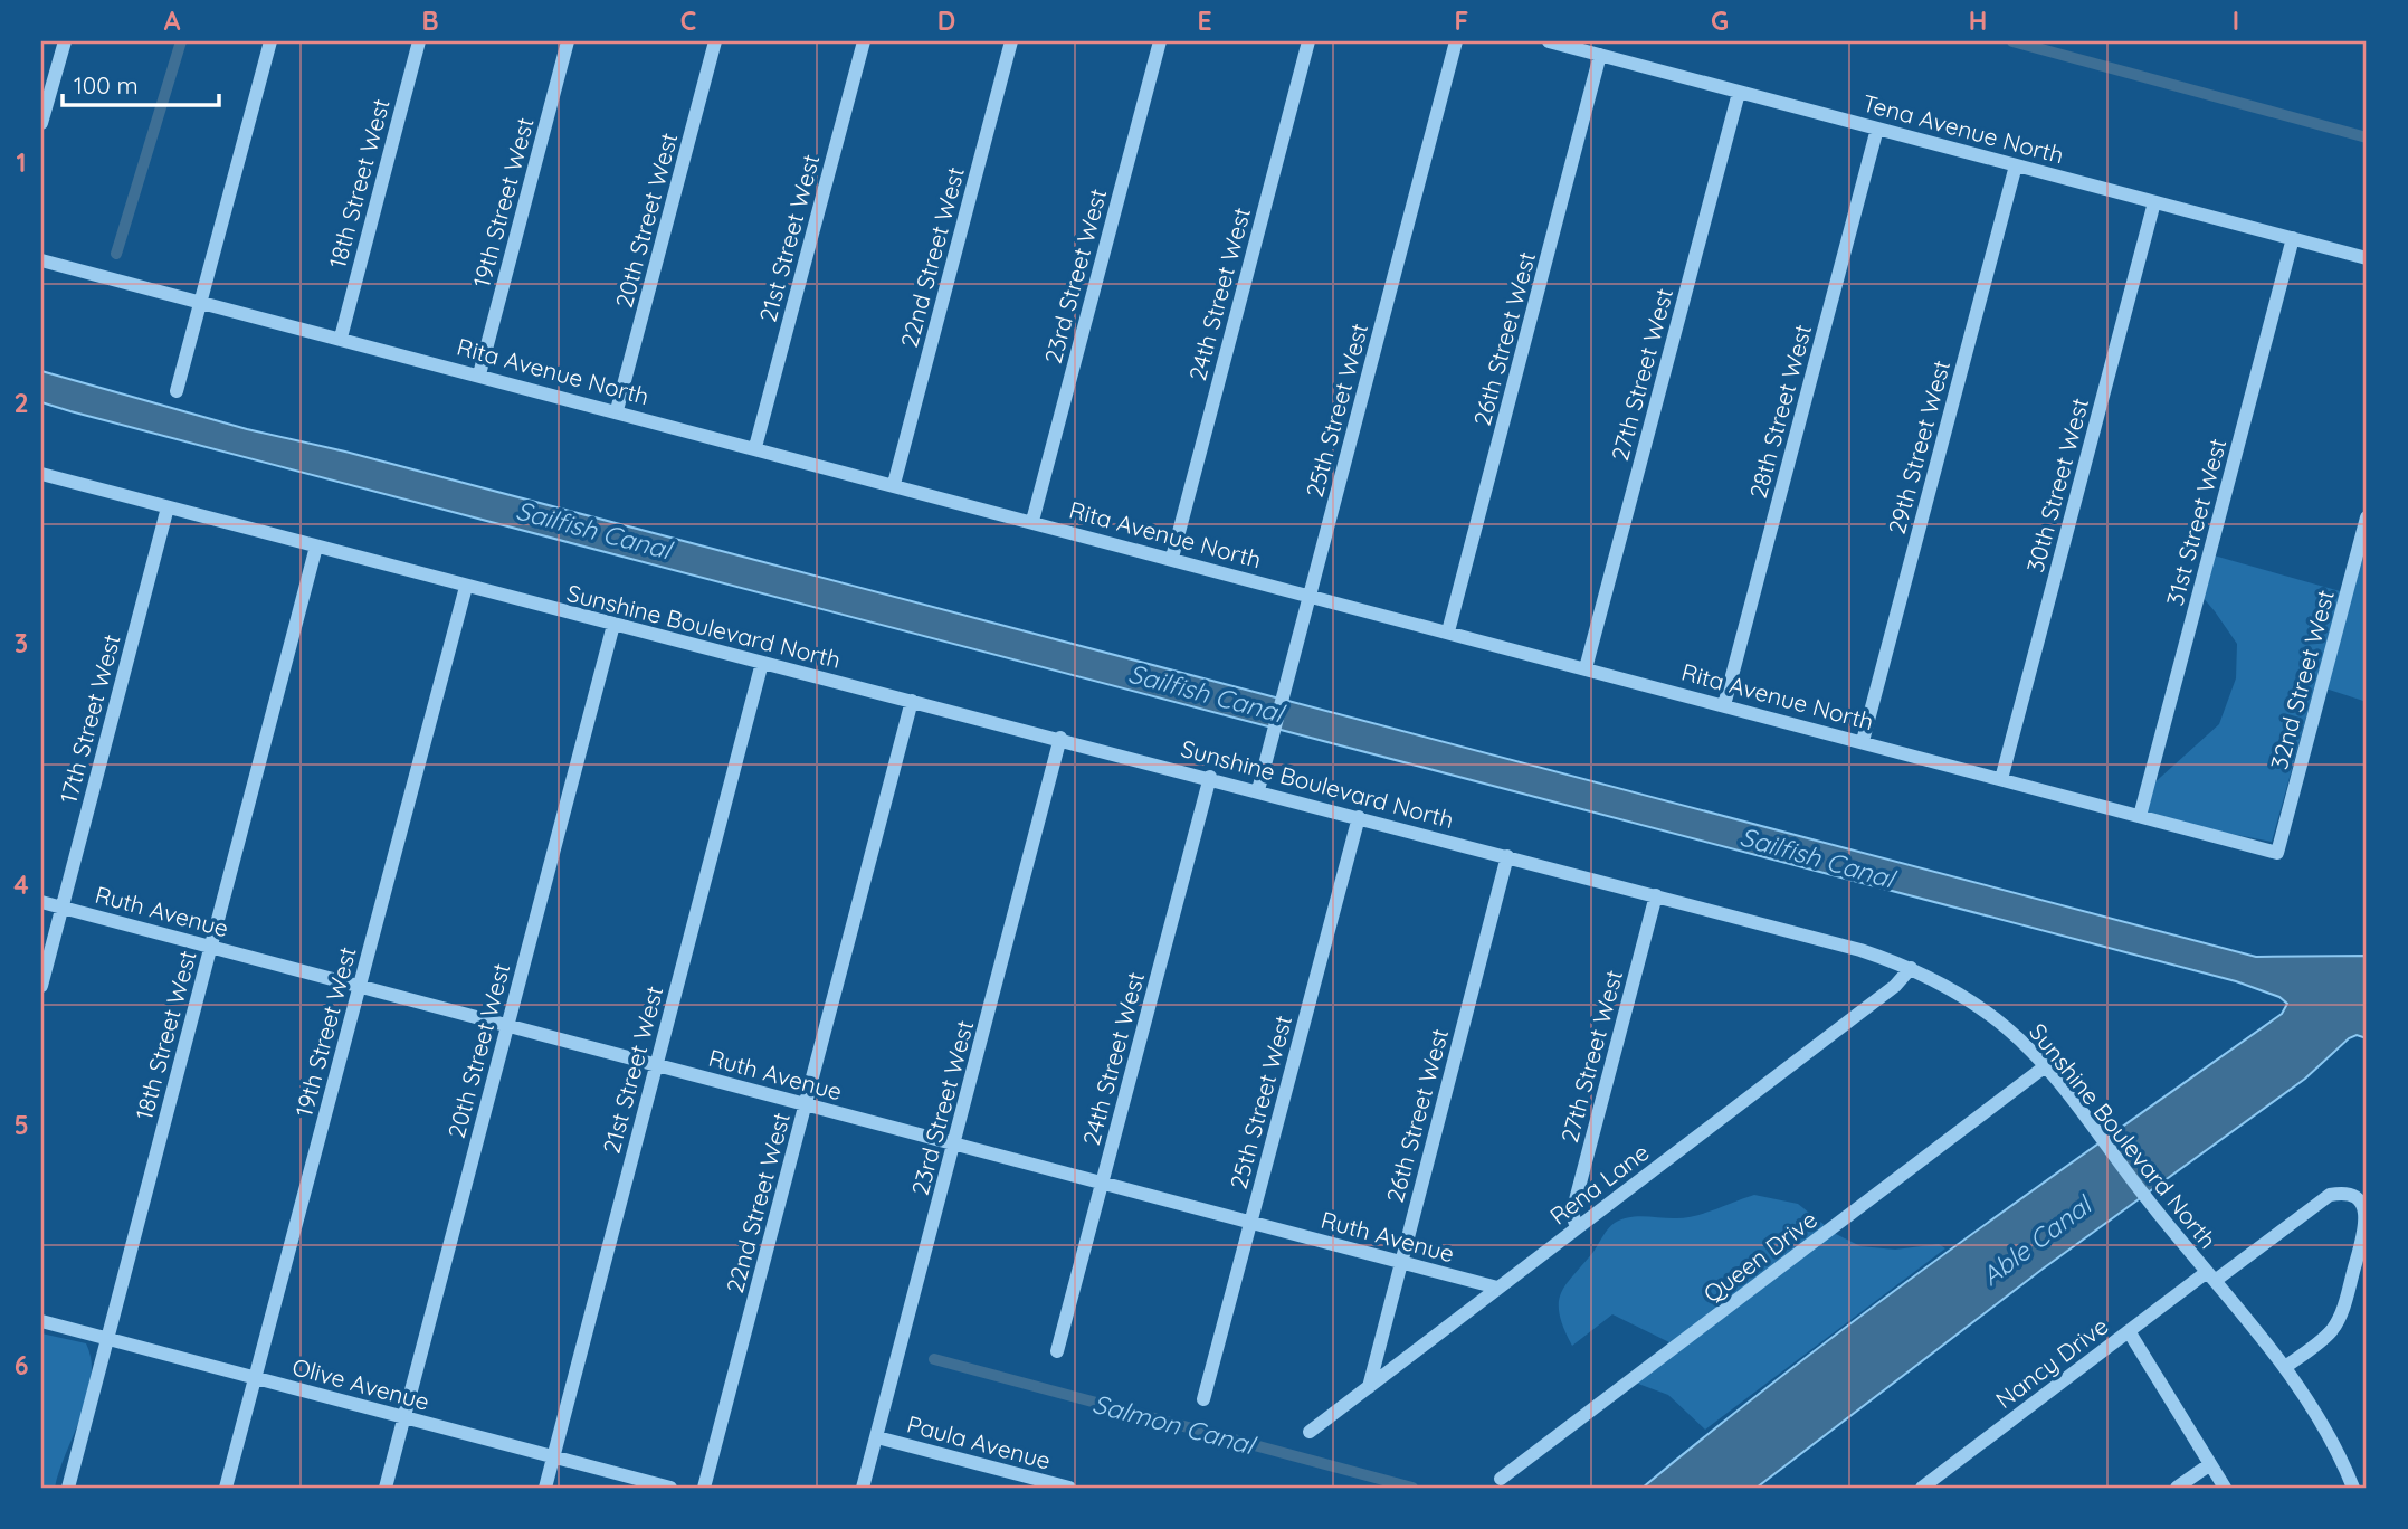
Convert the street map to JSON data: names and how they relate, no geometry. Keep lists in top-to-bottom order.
{
  "streets": {
    "street": [
      "Tena Avenue North",
      "18th Street West",
      "19th Street West",
      "20th Street West",
      "21st Street West",
      "22nd Street West",
      "23rd Street West",
      "24th Street West",
      "26th Street West",
      "Rita Avenue North",
      "27th Street West",
      "25th Street West",
      "28th Street West",
      "29th Street West",
      "30th Street West",
      "31st Street West",
      "Sunshine Boulevard North",
      "32nd Street West",
      "17th Street West",
      "Ruth Avenue",
      "Rena Lane",
      "Queen Drive",
      "Nancy Drive",
      "Olive Avenue",
      "Paula Avenue"
    ]
  },
  "crossings": [
    ["Tena Avenue North", "26th Street West"],
    ["Tena Avenue North", "27th Street West"],
    ["Tena Avenue North", "28th Street West"],
    ["Tena Avenue North", "29th Street West"],
    ["Tena Avenue North", "30th Street West"],
    ["Tena Avenue North", "31st Street West"],
    ["18th Street West", "Rita Avenue North"],
    ["18th Street West", "Sunshine Boulevard North"],
    ["18th Street West", "Ruth Avenue"],
    ["18th Street West", "Olive Avenue"],
    ["19th Street West", "Rita Avenue North"],
    ["19th Street West", "Sunshine Boulevard North"],
    ["19th Street West", "Ruth Avenue"],
    ["19th Street West", "Olive Avenue"],
    ["20th Street West", "Rita Avenue North"],
    ["20th Street West", "Sunshine Boulevard North"],
    ["20th Street West", "Ruth Avenue"],
    ["20th Street West", "Olive Avenue"],
    ["21st Street West", "Rita Avenue North"],
    ["21st Street West", "Sunshine Boulevard North"],
    ["21st Street West", "Ruth Avenue"],
    ["21st Street West", "Olive Avenue"],
    ["22nd Street West", "Rita Avenue North"],
    ["22nd Street West", "Sunshine Boulevard North"],
    ["22nd Street West", "Ruth Avenue"],
    ["23rd Street West", "Rita Avenue North"],
    ["23rd Street West", "Sunshine Boulevard North"],
    ["23rd Street West", "Ruth Avenue"],
    ["23rd Street West", "Paula Avenue"],
    ["24th Street West", "Rita Avenue North"],
    ["24th Street West", "Sunshine Boulevard North"],
    ["24th Street West", "Ruth Avenue"],
    ["26th Street West", "Rita Avenue North"],
    ["26th Street West", "Sunshine Boulevard North"],
    ["26th Street West", "Ruth Avenue"],
    ["26th Street West", "Rena Lane"],
    ["Rita Avenue North", "27th Street West"],
    ["Rita Avenue North", "25th Street West"],
    ["Rita Avenue North", "28th Street West"],
    ["Rita Avenue North", "29th Street West"],
    ["Rita Avenue North", "30th Street West"],
    ["Rita Avenue North", "31st Street West"],
    ["Rita Avenue North", "32nd Street West"],
    ["27th Street West", "Sunshine Boulevard North"],
    ["27th Street West", "Rena Lane"],
    ["25th Street West", "Sunshine Boulevard North"],
    ["25th Street West", "Ruth Avenue"],
    ["Sunshine Boulevard North", "17th Street West"],
    ["Sunshine Boulevard North", "Rena Lane"],
    ["Sunshine Boulevard North", "Queen Drive"],
    ["Sunshine Boulevard North", "Nancy Drive"],
    ["17th Street West", "Ruth Avenue"],
    ["Ruth Avenue", "Rena Lane"]
  ],
  "water": ["Sailfish Canal", "Able Canal", "Salmon Canal"],
  "scale_bar": "100 m",
  "grid": {
    "columns": [
      "A",
      "B",
      "C",
      "D",
      "E",
      "F",
      "G",
      "H",
      "I"
    ],
    "rows": [
      "1",
      "2",
      "3",
      "4",
      "5",
      "6"
    ]
  }
}
